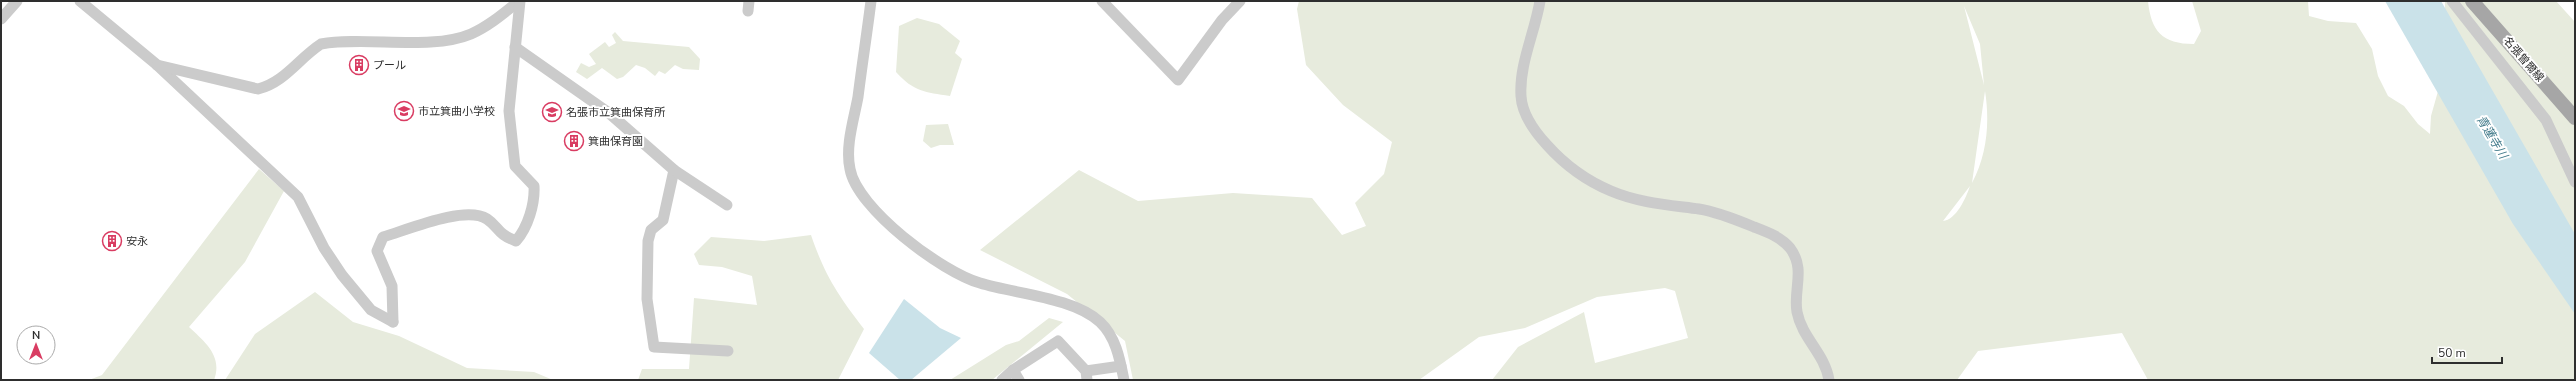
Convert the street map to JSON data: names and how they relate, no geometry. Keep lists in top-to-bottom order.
{
  "streets": {
    "main road": ["名張曽爾線"]
  },
  "water": ["青蓮寺川"],
  "places": {
    "building": ["プール", "箕曲保育園", "安永"],
    "school or university": ["市立箕曲小学校", "名張市立箕曲保育所"]
  },
  "scale_bar": "50 m",
  "north": "top"
}
